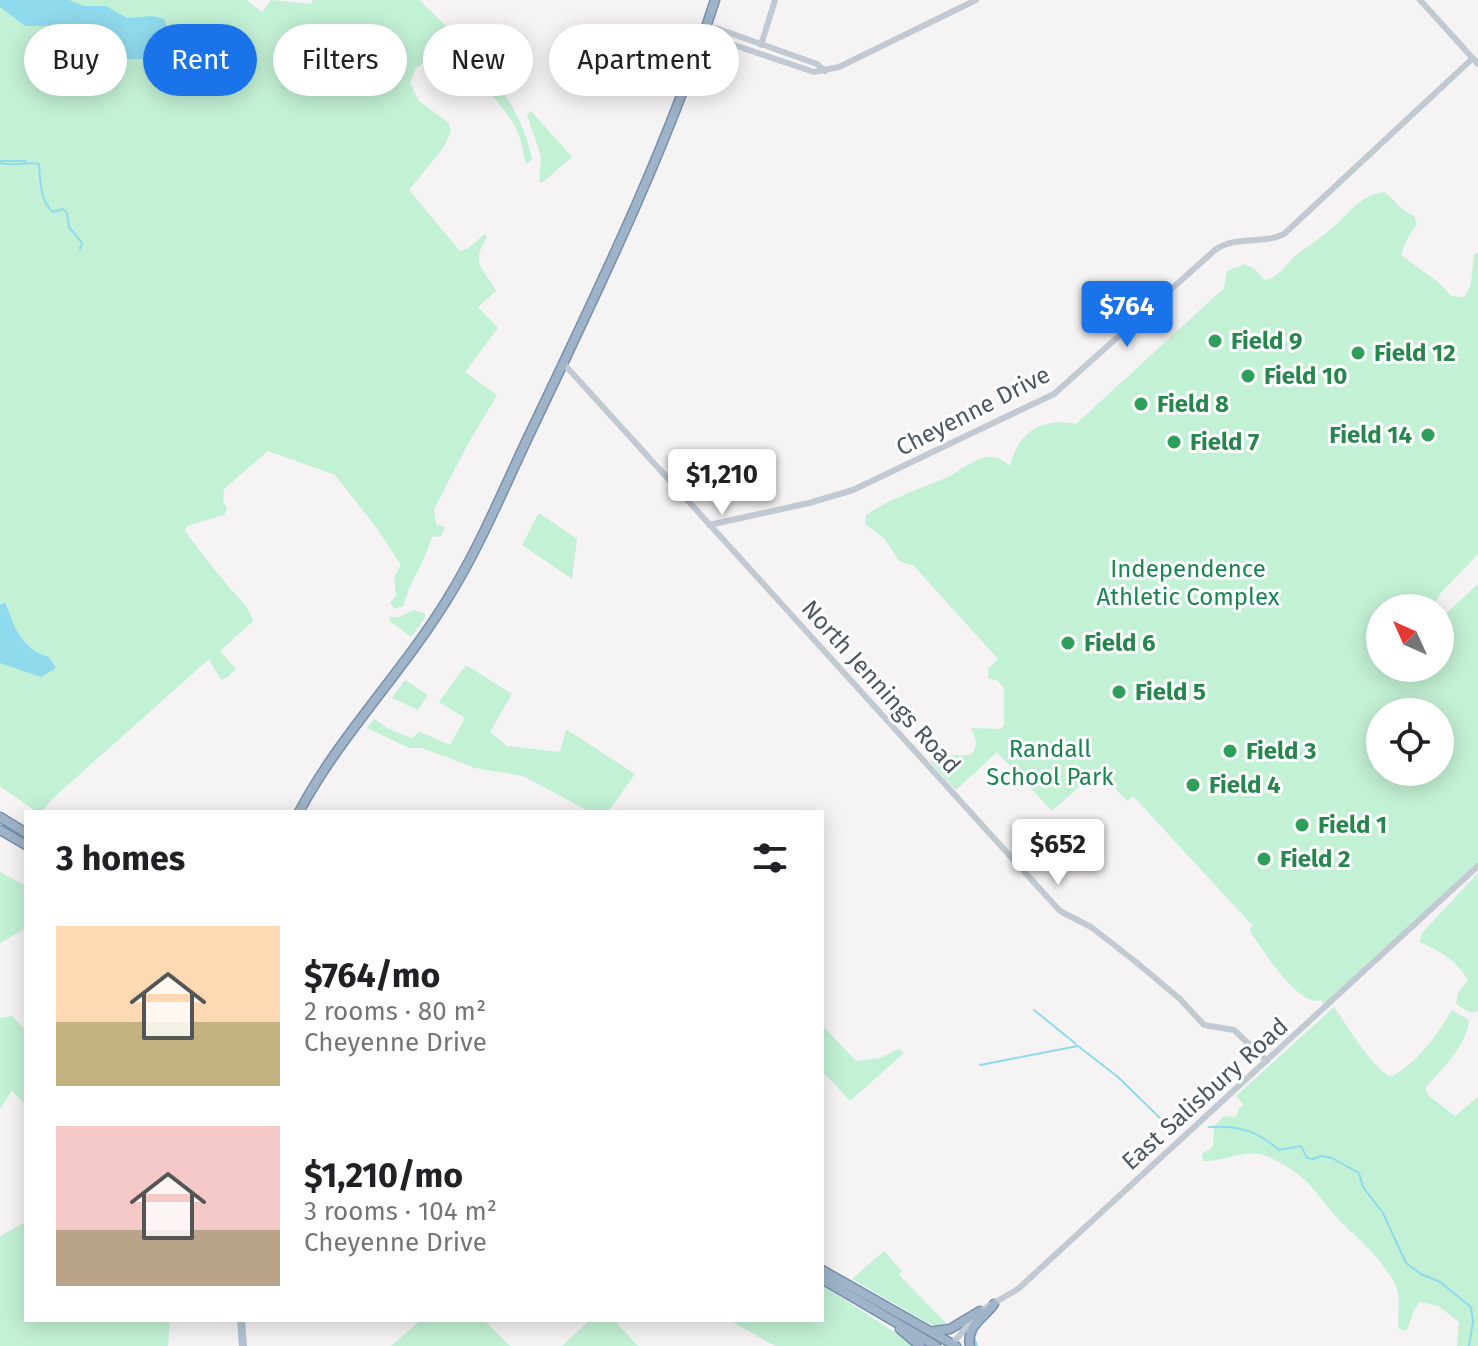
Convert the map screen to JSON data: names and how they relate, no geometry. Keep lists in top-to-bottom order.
{
  "streets": {
    "street": ["Cheyenne Drive", "North Jennings Road", "East Salisbury Road"]
  },
  "crossings": [
    ["Cheyenne Drive", "North Jennings Road"],
    ["North Jennings Road", "East Salisbury Road"]
  ],
  "parks": ["Independence Athletic Complex", "Randall School Park"],
  "places": [
    "Field 9",
    "Field 12",
    "Field 10",
    "Field 8",
    "Field 14",
    "Field 7",
    "Field 6",
    "Field 5",
    "Field 3",
    "Field 4",
    "Field 1",
    "Field 2"
  ],
  "north": "top left",
  "page": {
    "chip": [
      "Buy",
      "Rent",
      "Filters",
      "New",
      "Apartment"
    ],
    "price": ["$764", "$1,210", "$652"],
    "heading": "3 homes",
    "list": [
      {
        "name": "$764/mo",
        "note": "2 rooms · 80 m² · Cheyenne Drive"
      },
      {
        "name": "$1,210/mo",
        "note": "3 rooms · 104 m² · Cheyenne Drive"
      }
    ]
  }
}
